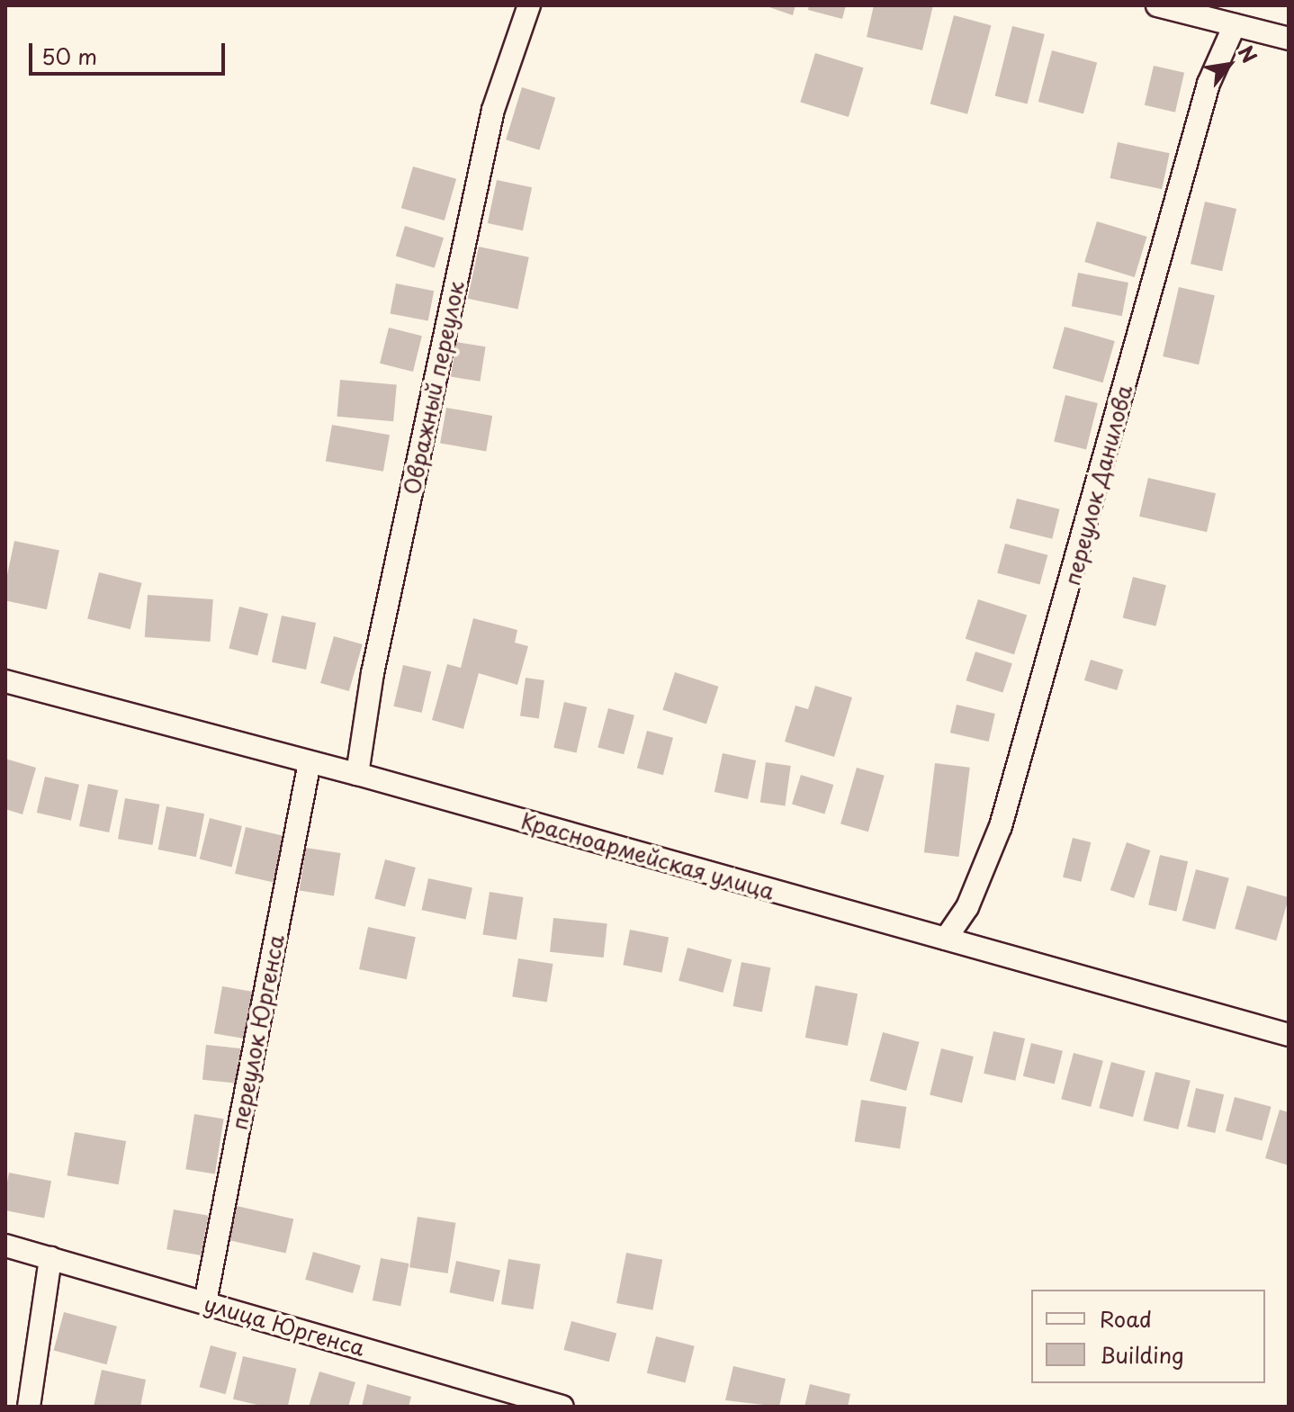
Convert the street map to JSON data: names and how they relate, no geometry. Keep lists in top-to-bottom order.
{
  "streets": {
    "street": [
      "Овражный переулок",
      "переулок Данилова",
      "Красноармейская улица",
      "переулок Юргенса",
      "улица Юргенса"
    ]
  },
  "crossings": [
    ["Овражный переулок", "Красноармейская улица"],
    ["переулок Данилова", "Красноармейская улица"],
    ["Красноармейская улица", "переулок Юргенса"],
    ["переулок Юргенса", "улица Юргенса"]
  ],
  "legend": ["Road", "Building"],
  "scale_bar": "50 m",
  "north": "top right"
}
